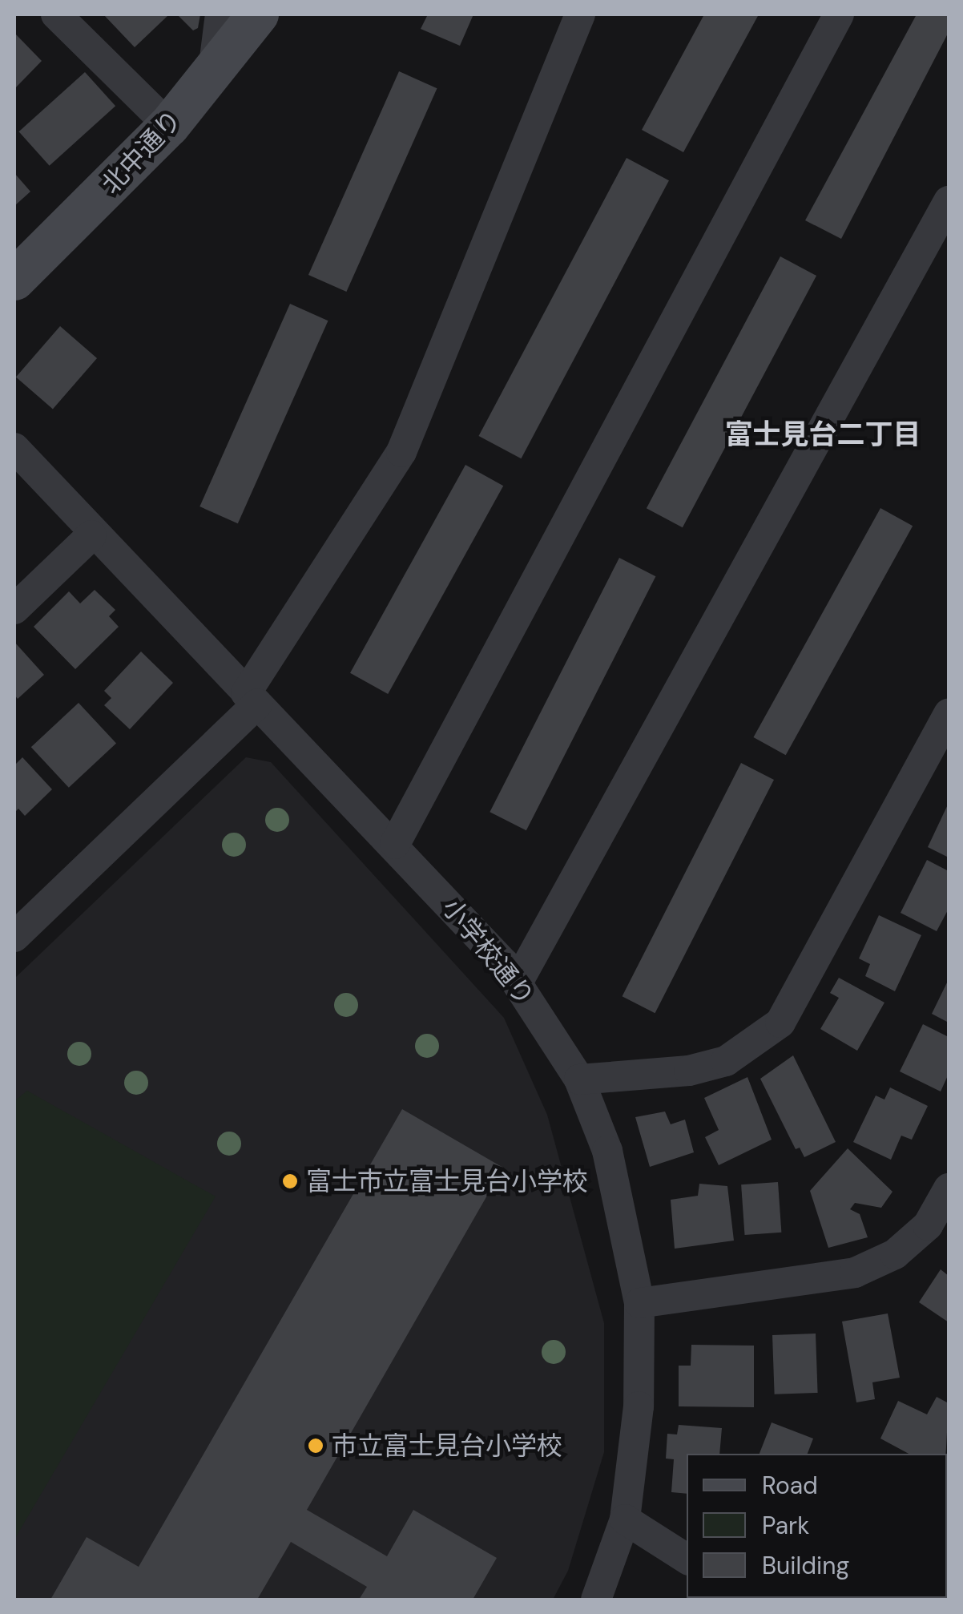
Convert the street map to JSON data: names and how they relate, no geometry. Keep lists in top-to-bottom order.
{
  "streets": {
    "street": ["北中通り", "小学校通り"]
  },
  "districts": ["富士見台二丁目"],
  "places": ["富士市立富士見台小学校", "市立富士見台小学校"],
  "legend": ["Road", "Park", "Building"]
}
